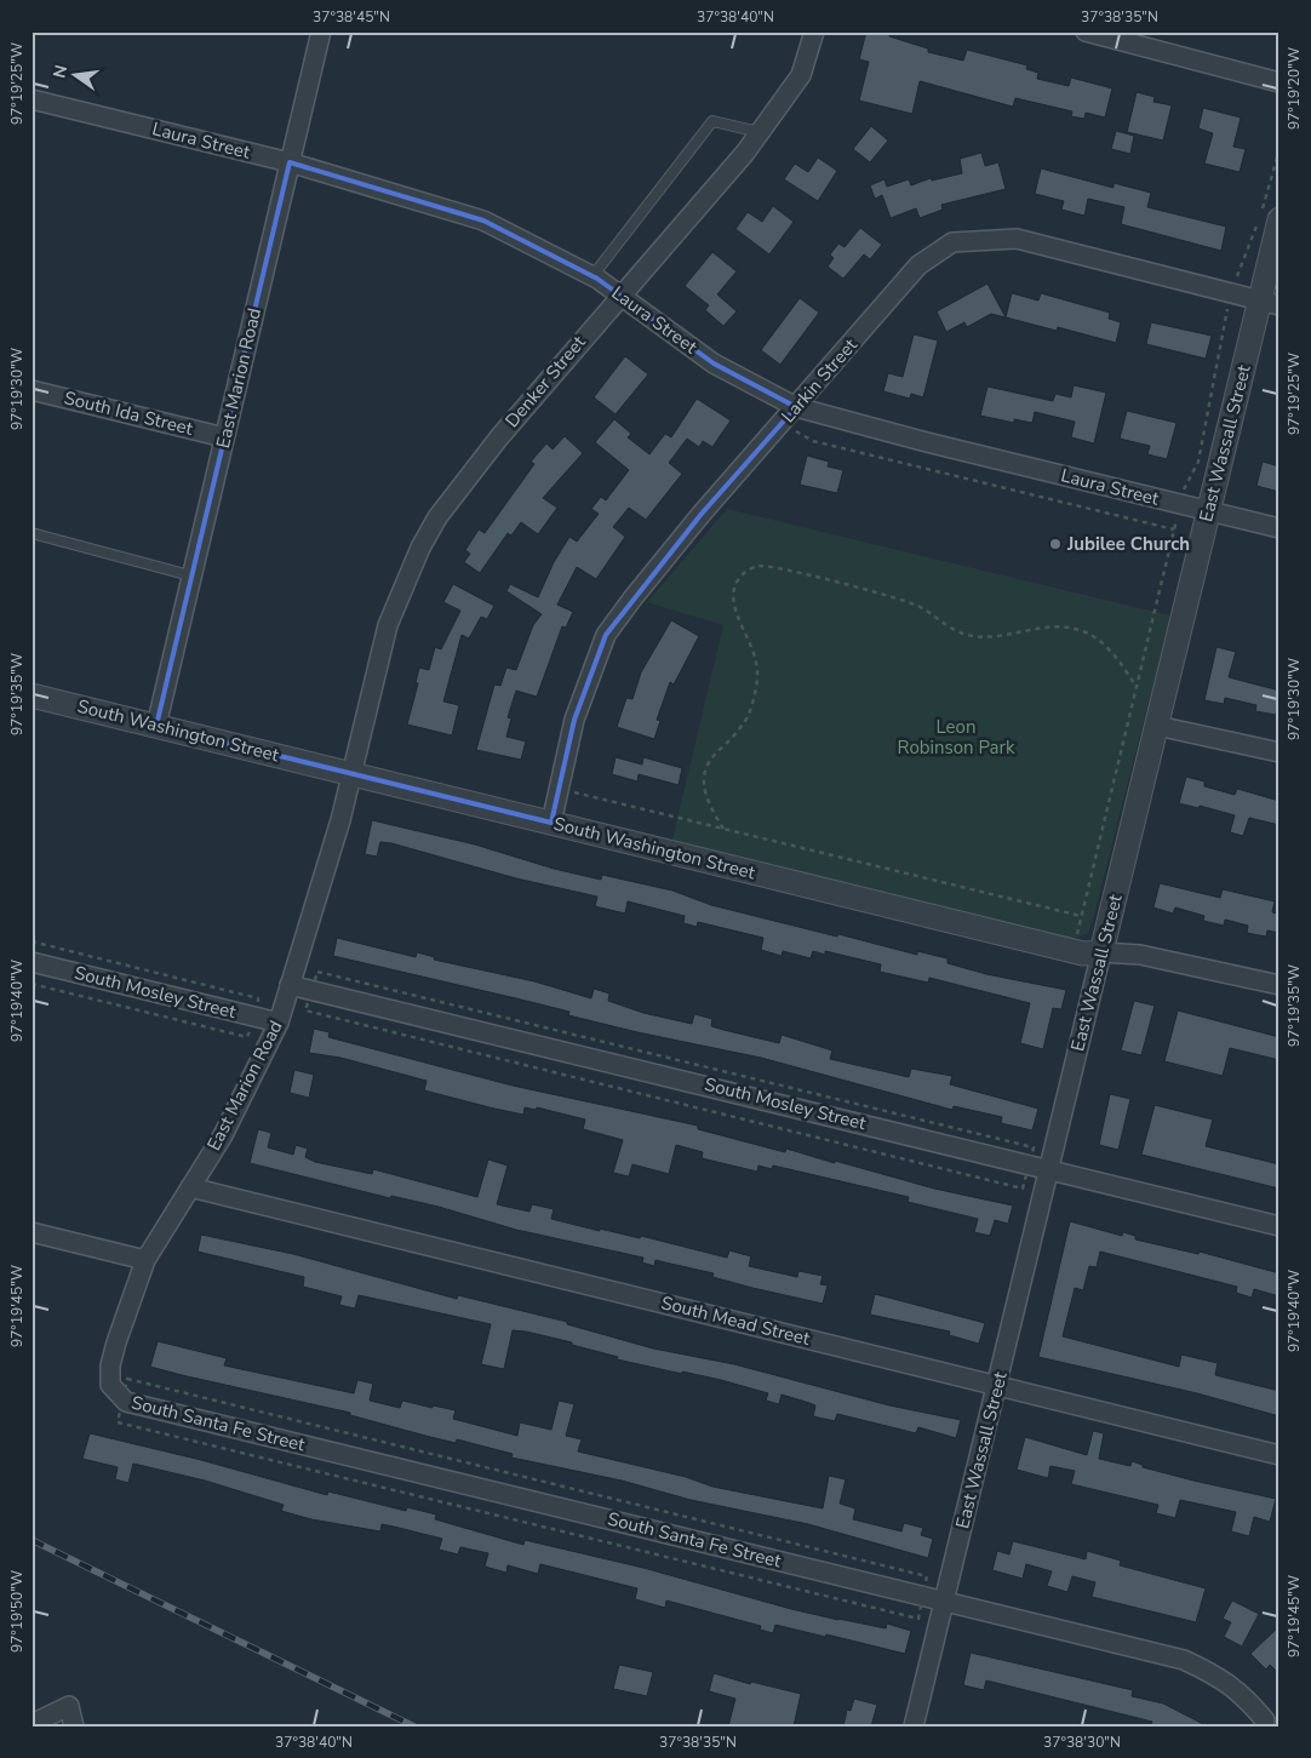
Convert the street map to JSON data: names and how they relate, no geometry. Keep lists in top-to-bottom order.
{
  "streets": {
    "street": [
      "Laura Street",
      "East Marion Road",
      "Larkin Street",
      "Denker Street",
      "South Ida Street",
      "East Wassall Street",
      "South Washington Street",
      "South Mosley Street",
      "South Mead Street",
      "South Santa Fe Street"
    ]
  },
  "crossings": [
    ["Laura Street", "East Marion Road"],
    ["Laura Street", "Larkin Street"],
    ["Laura Street", "Denker Street"],
    ["Laura Street", "East Wassall Street"],
    ["East Marion Road", "Denker Street"],
    ["East Marion Road", "South Ida Street"],
    ["East Marion Road", "South Washington Street"],
    ["East Marion Road", "South Mosley Street"],
    ["East Marion Road", "South Mead Street"],
    ["East Marion Road", "South Santa Fe Street"],
    ["Larkin Street", "East Wassall Street"],
    ["Larkin Street", "South Washington Street"],
    ["Denker Street", "South Washington Street"],
    ["East Wassall Street", "South Washington Street"],
    ["East Wassall Street", "South Mosley Street"],
    ["East Wassall Street", "South Mead Street"],
    ["East Wassall Street", "South Santa Fe Street"]
  ],
  "parks": ["Leon Robinson Park"],
  "places": ["Jubilee Church"],
  "north": "left",
  "coordinates": [
    "37°38'45\"N",
    "37°38'40\"N",
    "37°38'35\"N",
    "97°19'25\"W",
    "97°19'20\"W",
    "97°19'30\"W",
    "97°19'35\"W",
    "97°19'40\"W",
    "97°19'45\"W",
    "97°19'50\"W",
    "37°38'30\"N"
  ]
}
